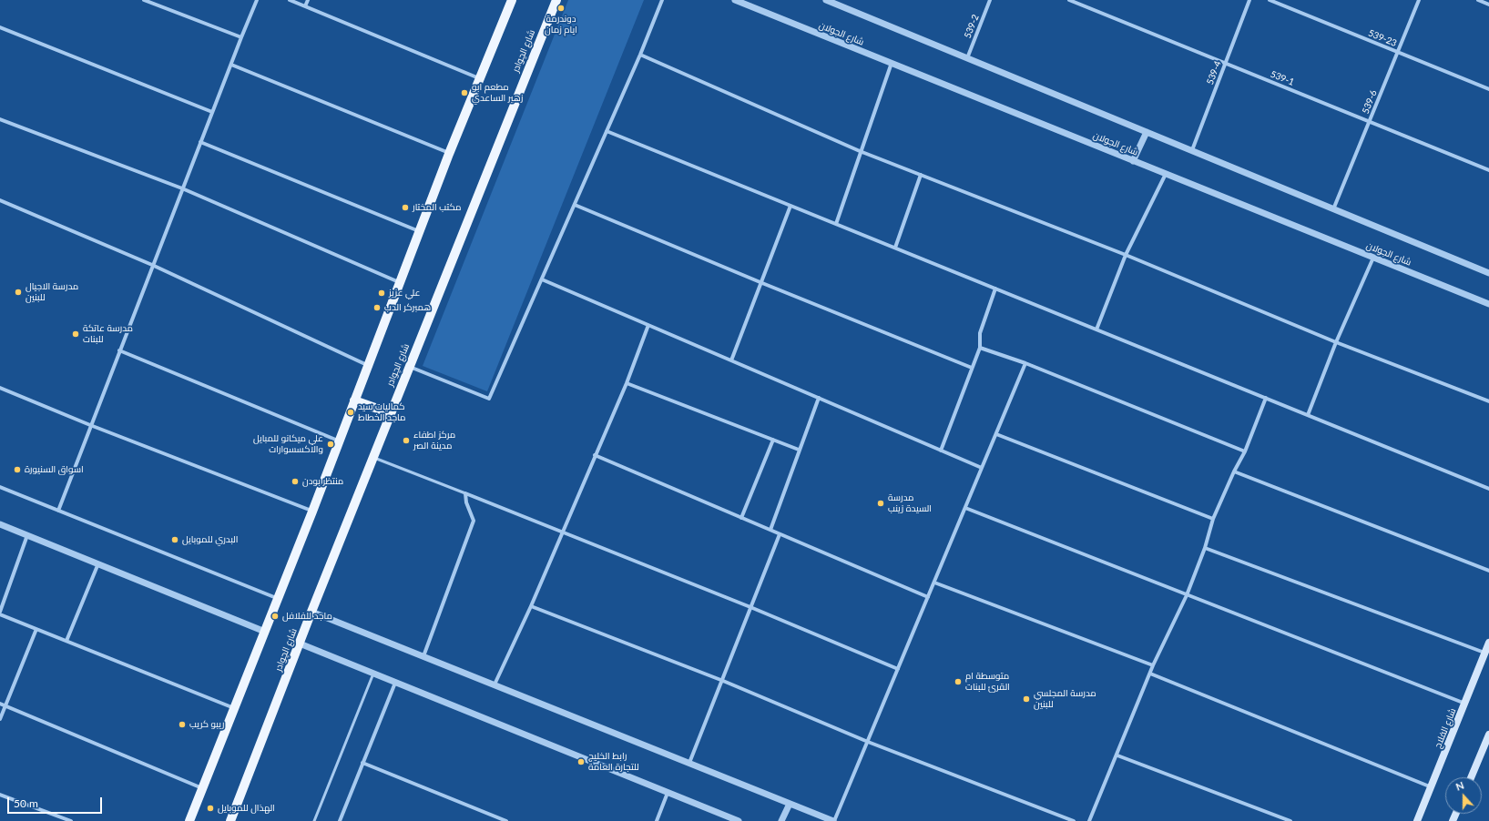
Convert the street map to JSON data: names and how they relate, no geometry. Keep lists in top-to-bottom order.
{
  "streets": {
    "main road": ["شارع الچوادر", "شارع الفلاح"],
    "street": [
      "539-2",
      "شارع الجولان",
      "539-23",
      "539-4",
      "539-1",
      "539-6"
    ]
  },
  "crossings": [
    ["539-23", "539-6"],
    ["539-4", "539-1"],
    ["539-1", "539-6"]
  ],
  "places": [
    "دوندرمة ايام زمان",
    "مطعم ابو زهير الساعدي",
    "مكتب المختار",
    "مدرسة الاجيال للبنين",
    "علي عزيز",
    "همبركر الدب",
    "مدرسة عاتكة للبنات",
    "كماليات سيد ماجد الخطاط",
    "مركز اطفاء مدينة الصر",
    "علي ميكانو للمبايل والاكسسوارات",
    "اسواق السنيورة",
    "منتظر بودن",
    "مدرسة السيدة زينب",
    "البدري للموبايل",
    "ماجد للفلافل",
    "متوسطة ام القرئ للبنات",
    "مدرسة المجلسي للبنين",
    "ريبو كريب",
    "رابط الخليج للتجارة العامة",
    "الهذال للموبايل"
  ],
  "scale_bar": "50 m",
  "north": "top"
}
